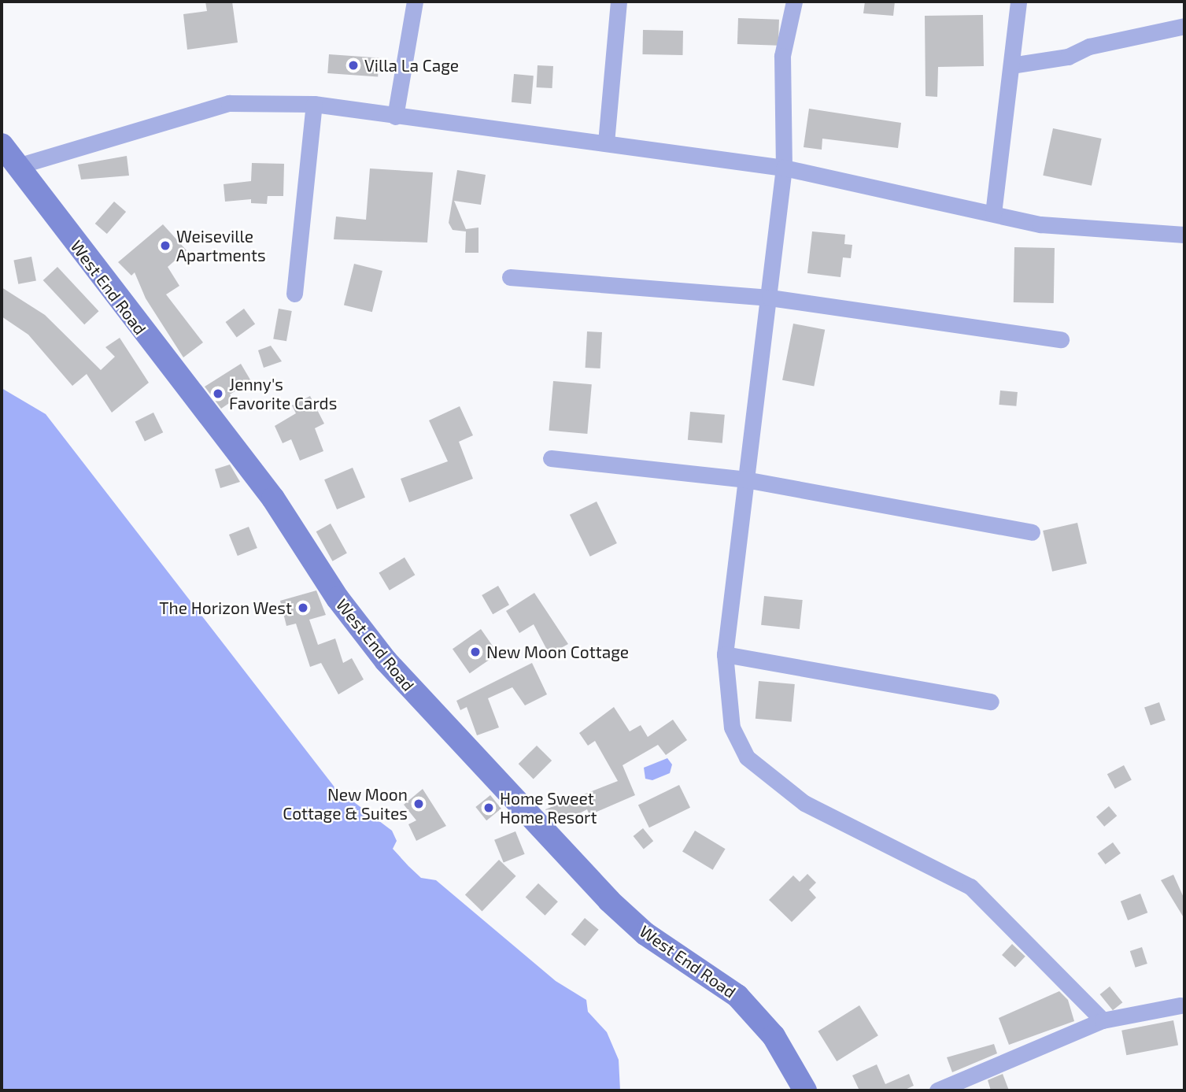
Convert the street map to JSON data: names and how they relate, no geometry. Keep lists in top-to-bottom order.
{
  "streets": {
    "main road": ["West End Road"]
  },
  "places": [
    "Villa La Cage",
    "Weiseville Apartments",
    "Jenny's Favorite Cards",
    "The Horizon West",
    "New Moon Cottage",
    "New Moon Cottage & Suites",
    "Home Sweet Home Resort"
  ]
}
